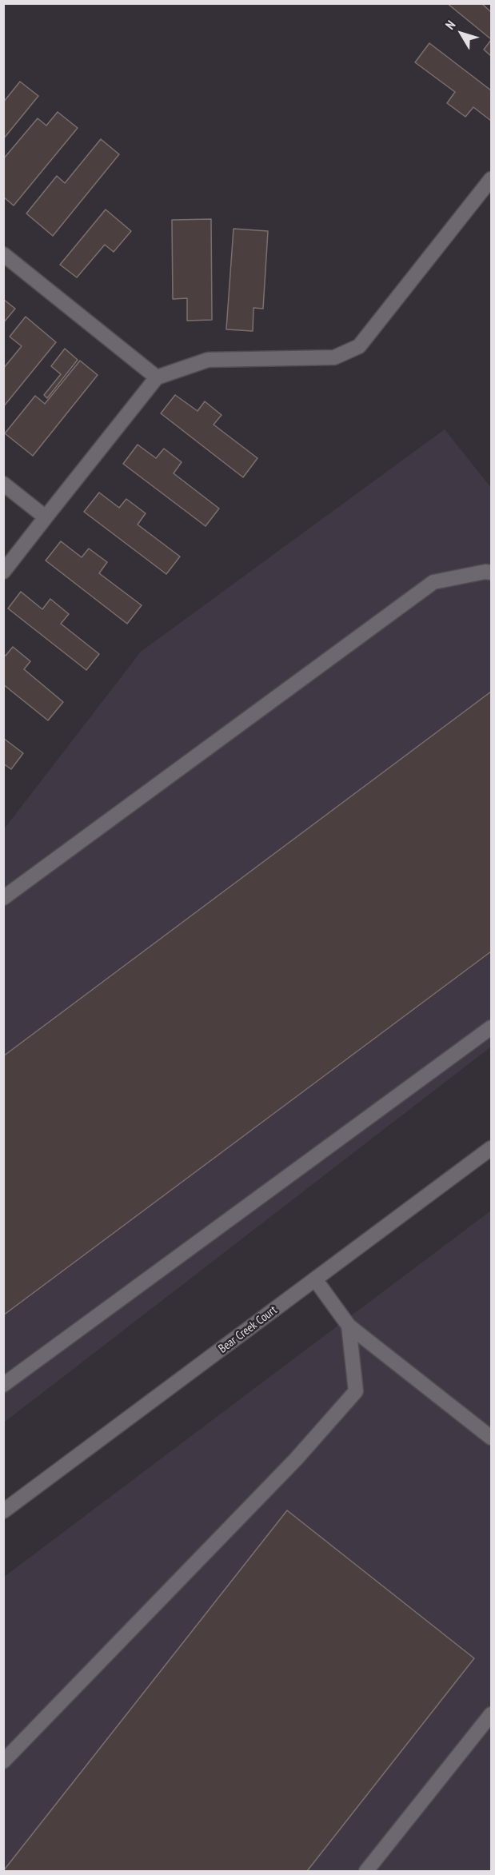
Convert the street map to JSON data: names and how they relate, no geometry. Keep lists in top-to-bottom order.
{
  "streets": {
    "street": ["Bear Creek Court"]
  },
  "north": "top left"
}
